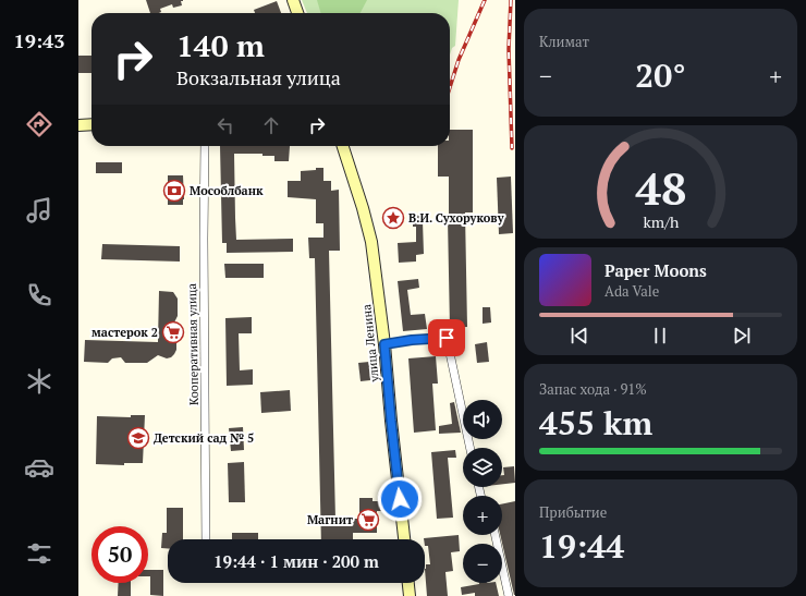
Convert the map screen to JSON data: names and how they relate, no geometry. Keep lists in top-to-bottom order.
{
  "streets": {
    "main road": ["улица Ленина"],
    "street": ["Кооперативная улица"]
  },
  "places": {
    "bank": ["Мособлбанк"],
    "place": ["В.И. Сухорукову"],
    "supermarket": ["мастерок 2", "Магнит"],
    "school or university": ["Детский сад № 5"]
  },
  "page": {
    "tabs": "19:43",
    "tile": [
      "Климат",
      ["Запас хода · 91%", "455 km"],
      ["Прибытие", "19:44"]
    ],
    "turn": ["140 m", "Вокзальная улица"],
    "heat": ["−", "20°", "+"],
    "song": ["Paper Moons", "Ada Vale"],
    "map_buttons": ["+", "−"],
    "limit": "50",
    "trip": "19:44 · 1 мин · 200 m",
    "gauge": ["48", "km/h"]
  }
}
